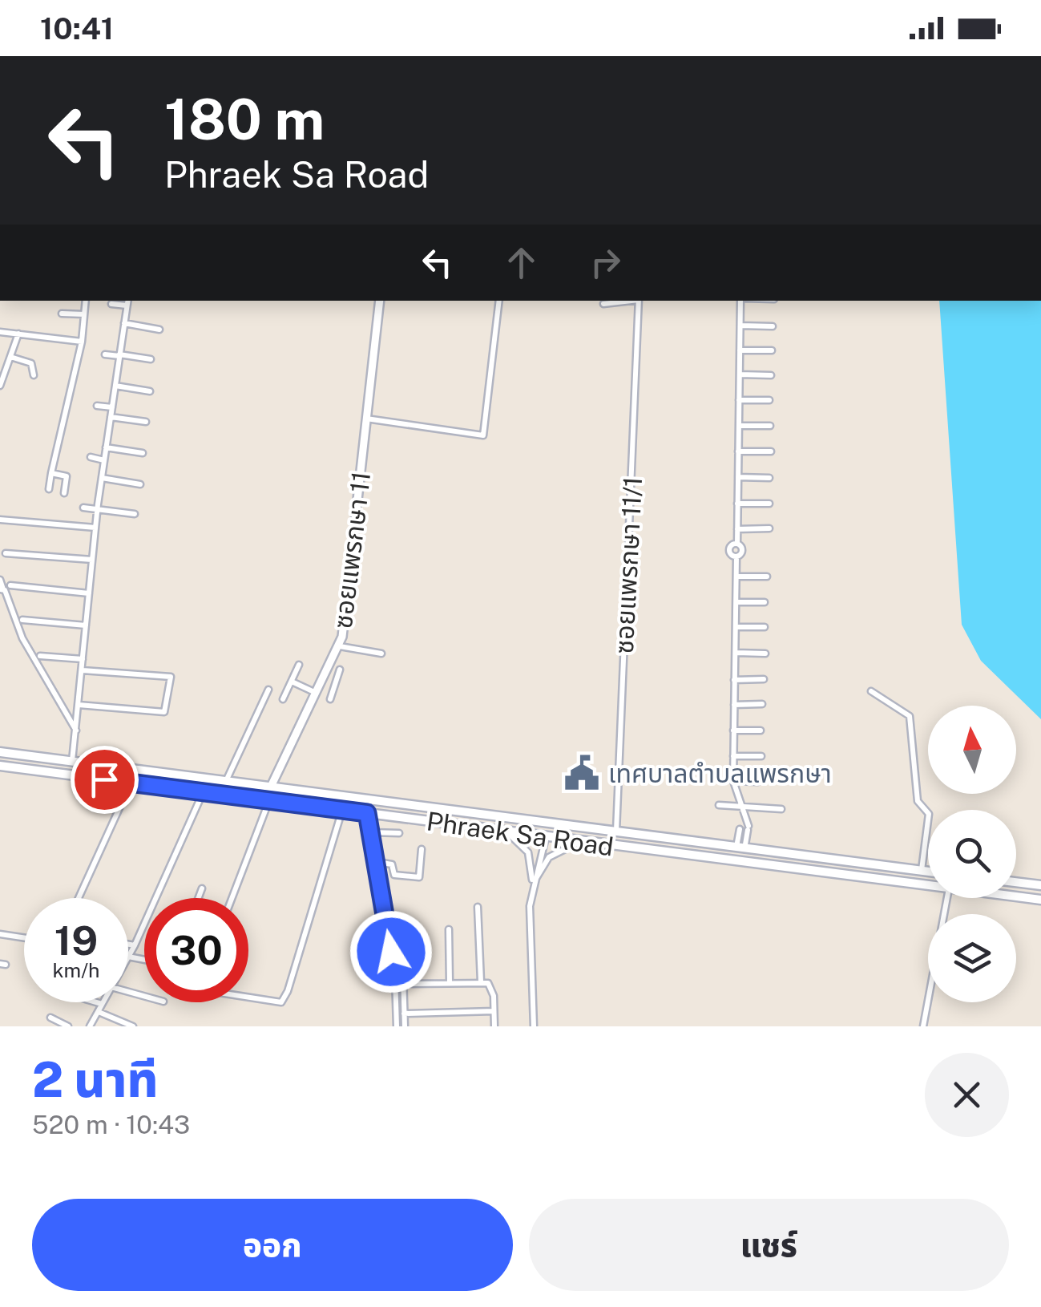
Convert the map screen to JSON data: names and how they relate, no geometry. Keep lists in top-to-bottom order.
{
  "streets": {
    "main road": ["Phraek Sa Road"],
    "street": ["ซอยแพรกษา 11", "ซอยแพรกษา 11/1"]
  },
  "crossings": [
    ["ซอยแพรกษา 11", "Phraek Sa Road"],
    ["ซอยแพรกษา 11/1", "Phraek Sa Road"]
  ],
  "places": {
    "public building": ["เทศบาลตำบลแพรกษา"]
  },
  "north": "top",
  "page": {
    "status": "10:41",
    "turn": ["180 m", "Phraek Sa Road"],
    "speed": "19 km/h",
    "limit": "30",
    "heading": ["2 นาที", "520 m · 10:43"],
    "buttons": ["ออก", "แชร์"]
  }
}
